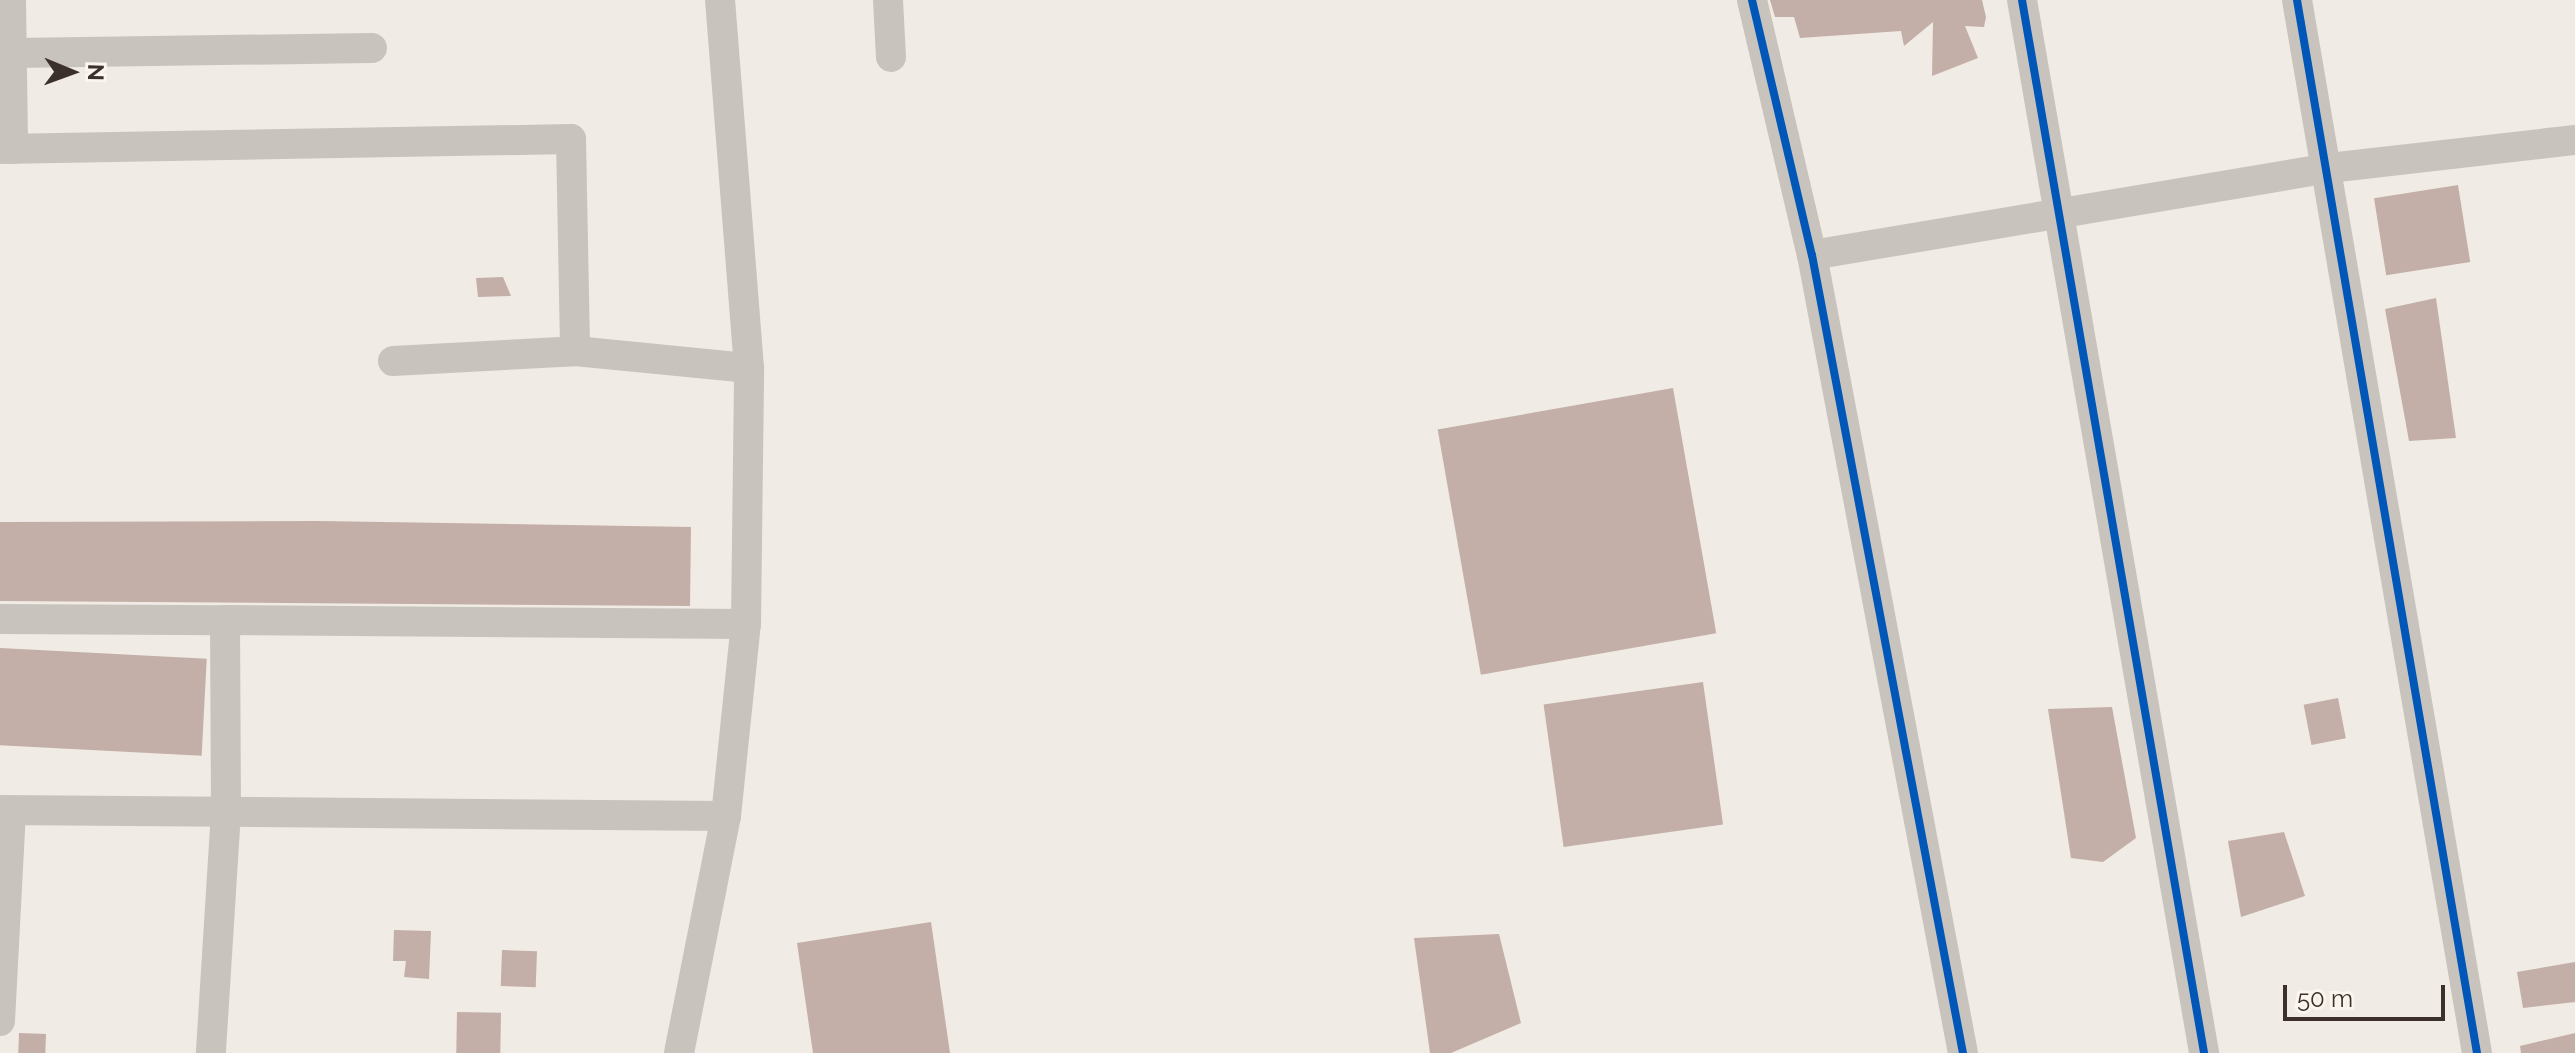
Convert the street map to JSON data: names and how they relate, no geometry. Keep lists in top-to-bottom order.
{
  "scale_bar": "50 m",
  "north": "right"
}
